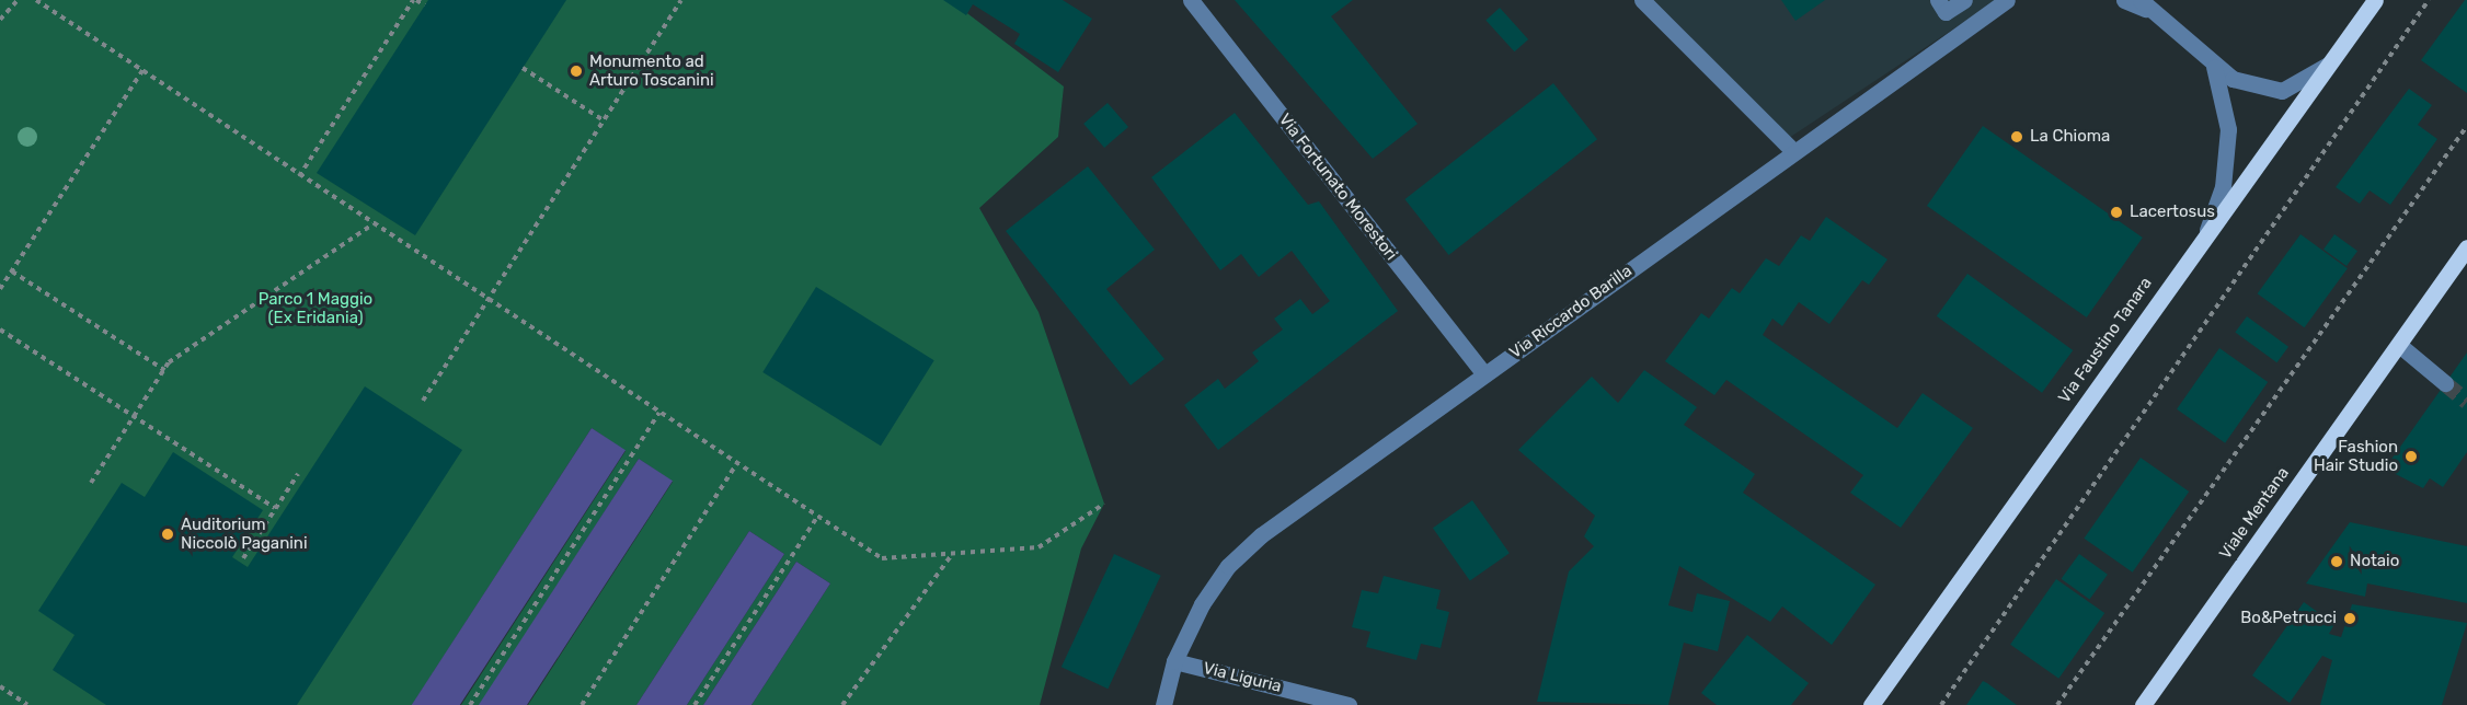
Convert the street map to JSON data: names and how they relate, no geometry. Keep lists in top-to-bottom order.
{
  "streets": {
    "main road": ["Via Faustino Tanara", "Viale Mentana"],
    "street": ["Via Fortunato Morestori", "Via Riccardo Barilla", "Via Liguria"]
  },
  "crossings": [
    ["Via Fortunato Morestori", "Via Riccardo Barilla"],
    ["Via Riccardo Barilla", "Via Liguria"]
  ],
  "parks": ["Parco 1 Maggio (Ex Eridania)"],
  "places": [
    "Monumento ad Arturo Toscanini",
    "La Chioma",
    "Lacertosus",
    "Fashion Hair Studio",
    "Auditorium Niccolò Paganini",
    "Notaio",
    "Bo&Petrucci"
  ]
}
